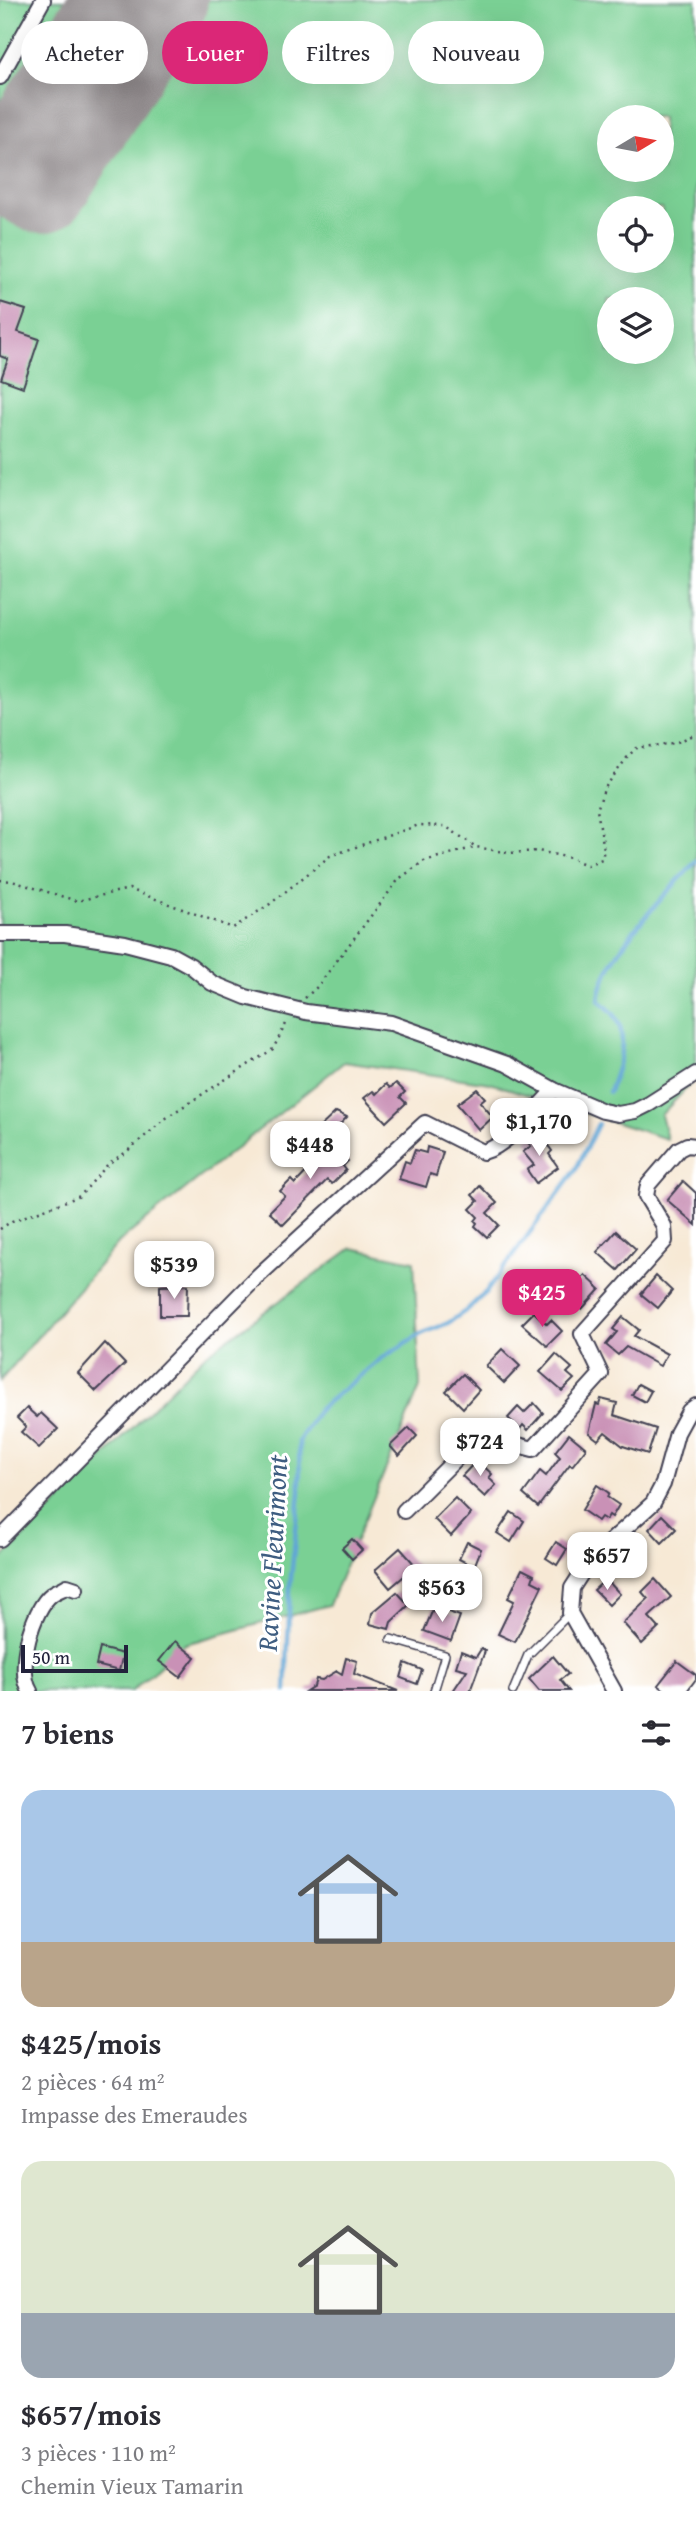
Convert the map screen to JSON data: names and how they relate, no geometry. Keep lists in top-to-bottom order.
{
  "water": ["Ravine Fleurimont"],
  "scale_bar": "50 m",
  "north": "right",
  "page": {
    "chip": [
      "Acheter",
      "Louer",
      "Filtres",
      "Nouveau"
    ],
    "price": [
      "$1,170",
      "$448",
      "$539",
      "$425",
      "$724",
      "$657",
      "$563"
    ],
    "scale": "50 m",
    "heading": "7 biens",
    "list": [
      {
        "name": "$425/mois",
        "note": "2 pièces · 64 m² · Impasse des Emeraudes"
      },
      {
        "name": "$657/mois",
        "note": "3 pièces · 110 m² · Chemin Vieux Tamarin"
      }
    ]
  }
}
